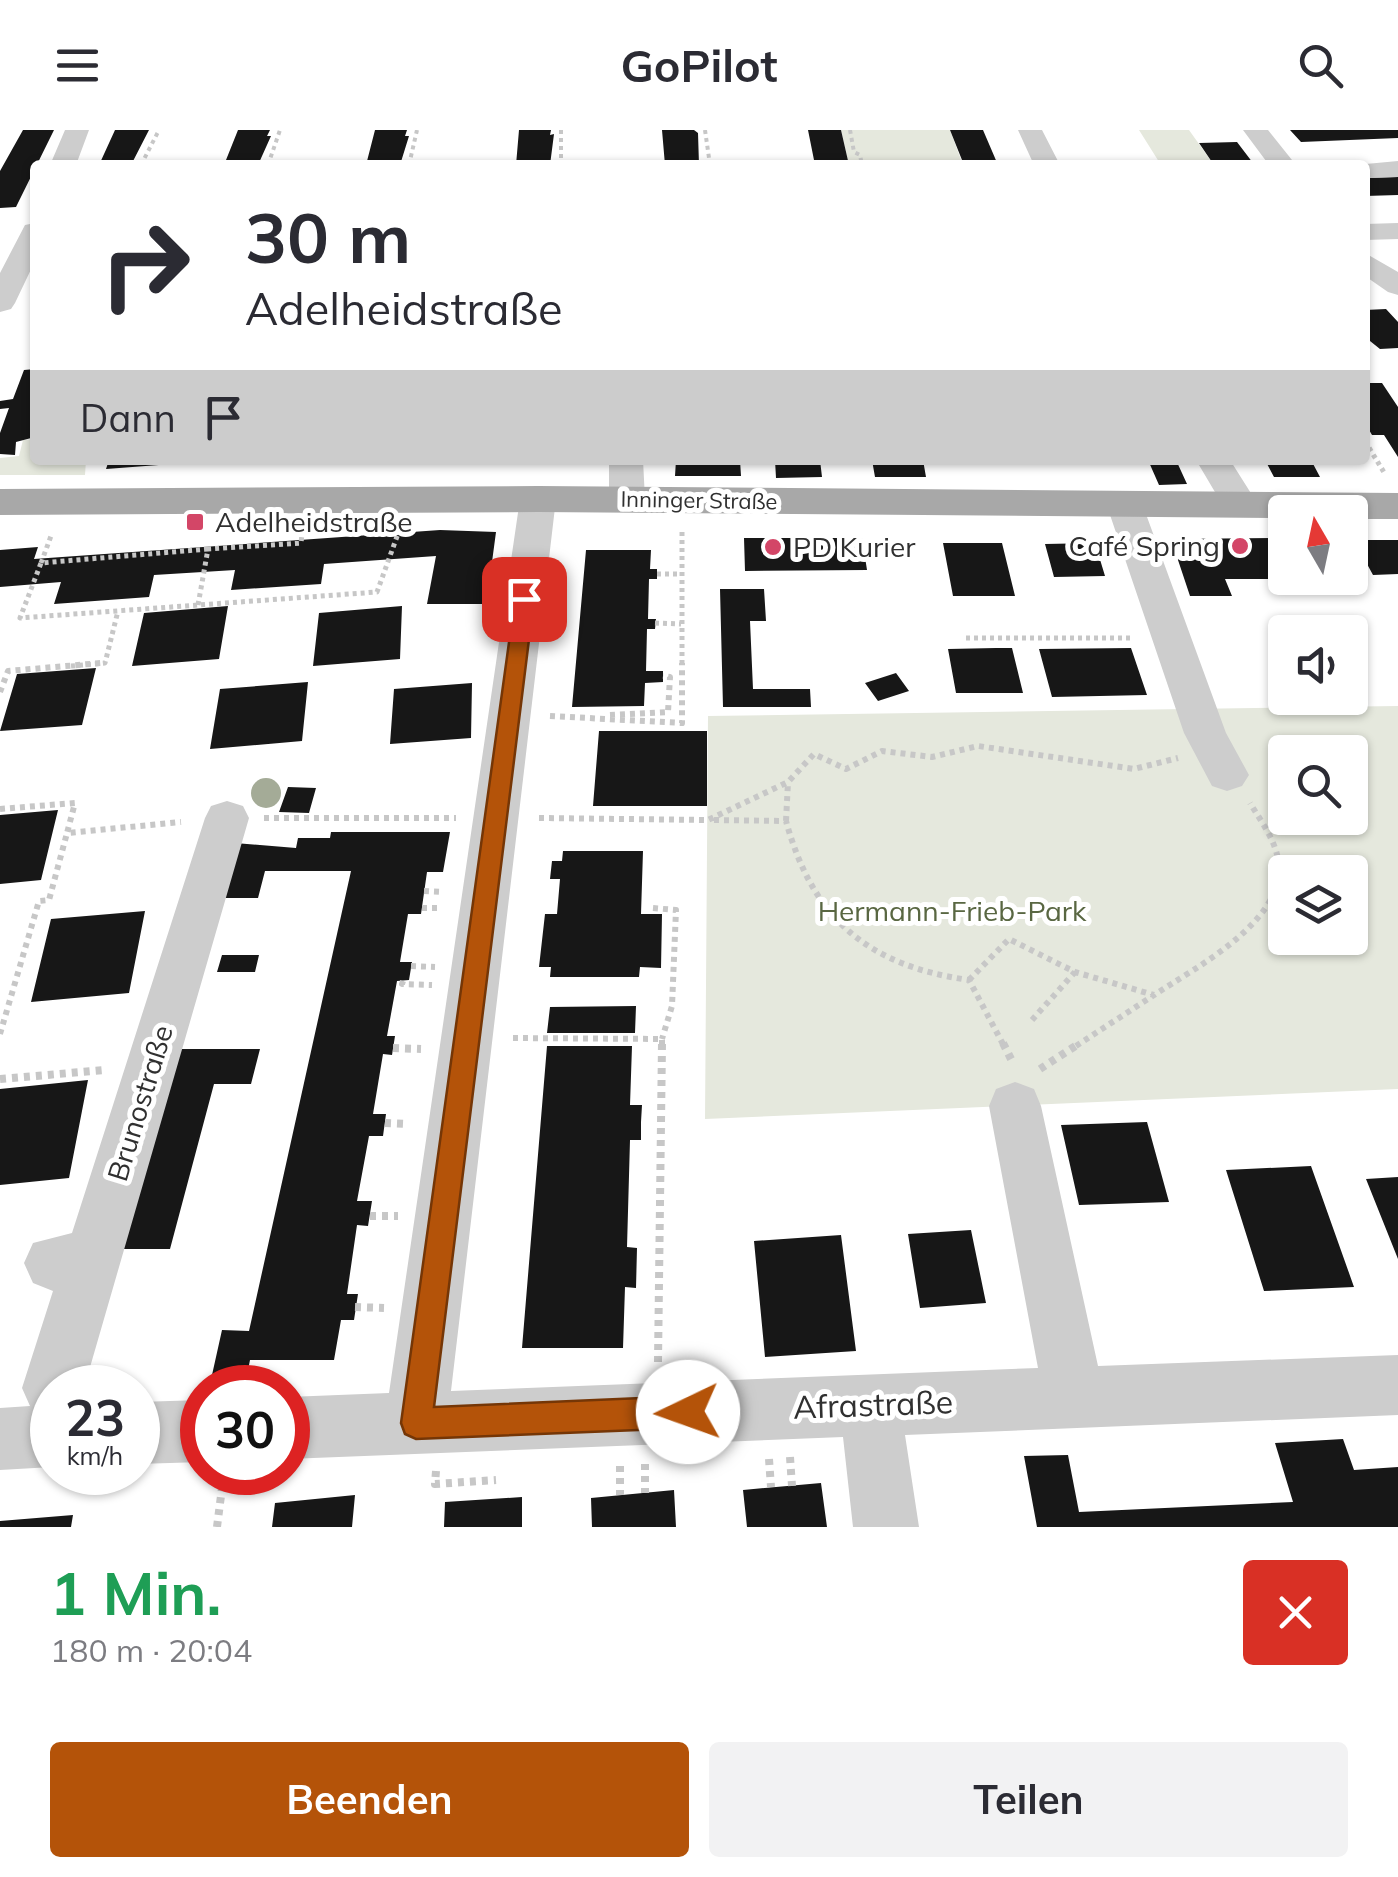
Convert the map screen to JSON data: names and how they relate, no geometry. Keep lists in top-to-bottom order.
{
  "streets": {
    "main road": ["Inninger Straße"],
    "street": ["Brunostraße", "Afrastraße"]
  },
  "parks": ["Hermann-Frieb-Park"],
  "places": {
    "transit": ["Adelheidstraße"],
    "other": ["Café Spring", "PD Kurier"]
  },
  "north": "top",
  "page": {
    "header": "GoPilot",
    "turn": ["30 m", "Adelheidstraße"],
    "then": "Dann",
    "speed": "23 km/h",
    "limit": "30",
    "heading": ["1 Min.", "180 m · 20:04"],
    "buttons": ["Beenden", "Teilen"]
  }
}
